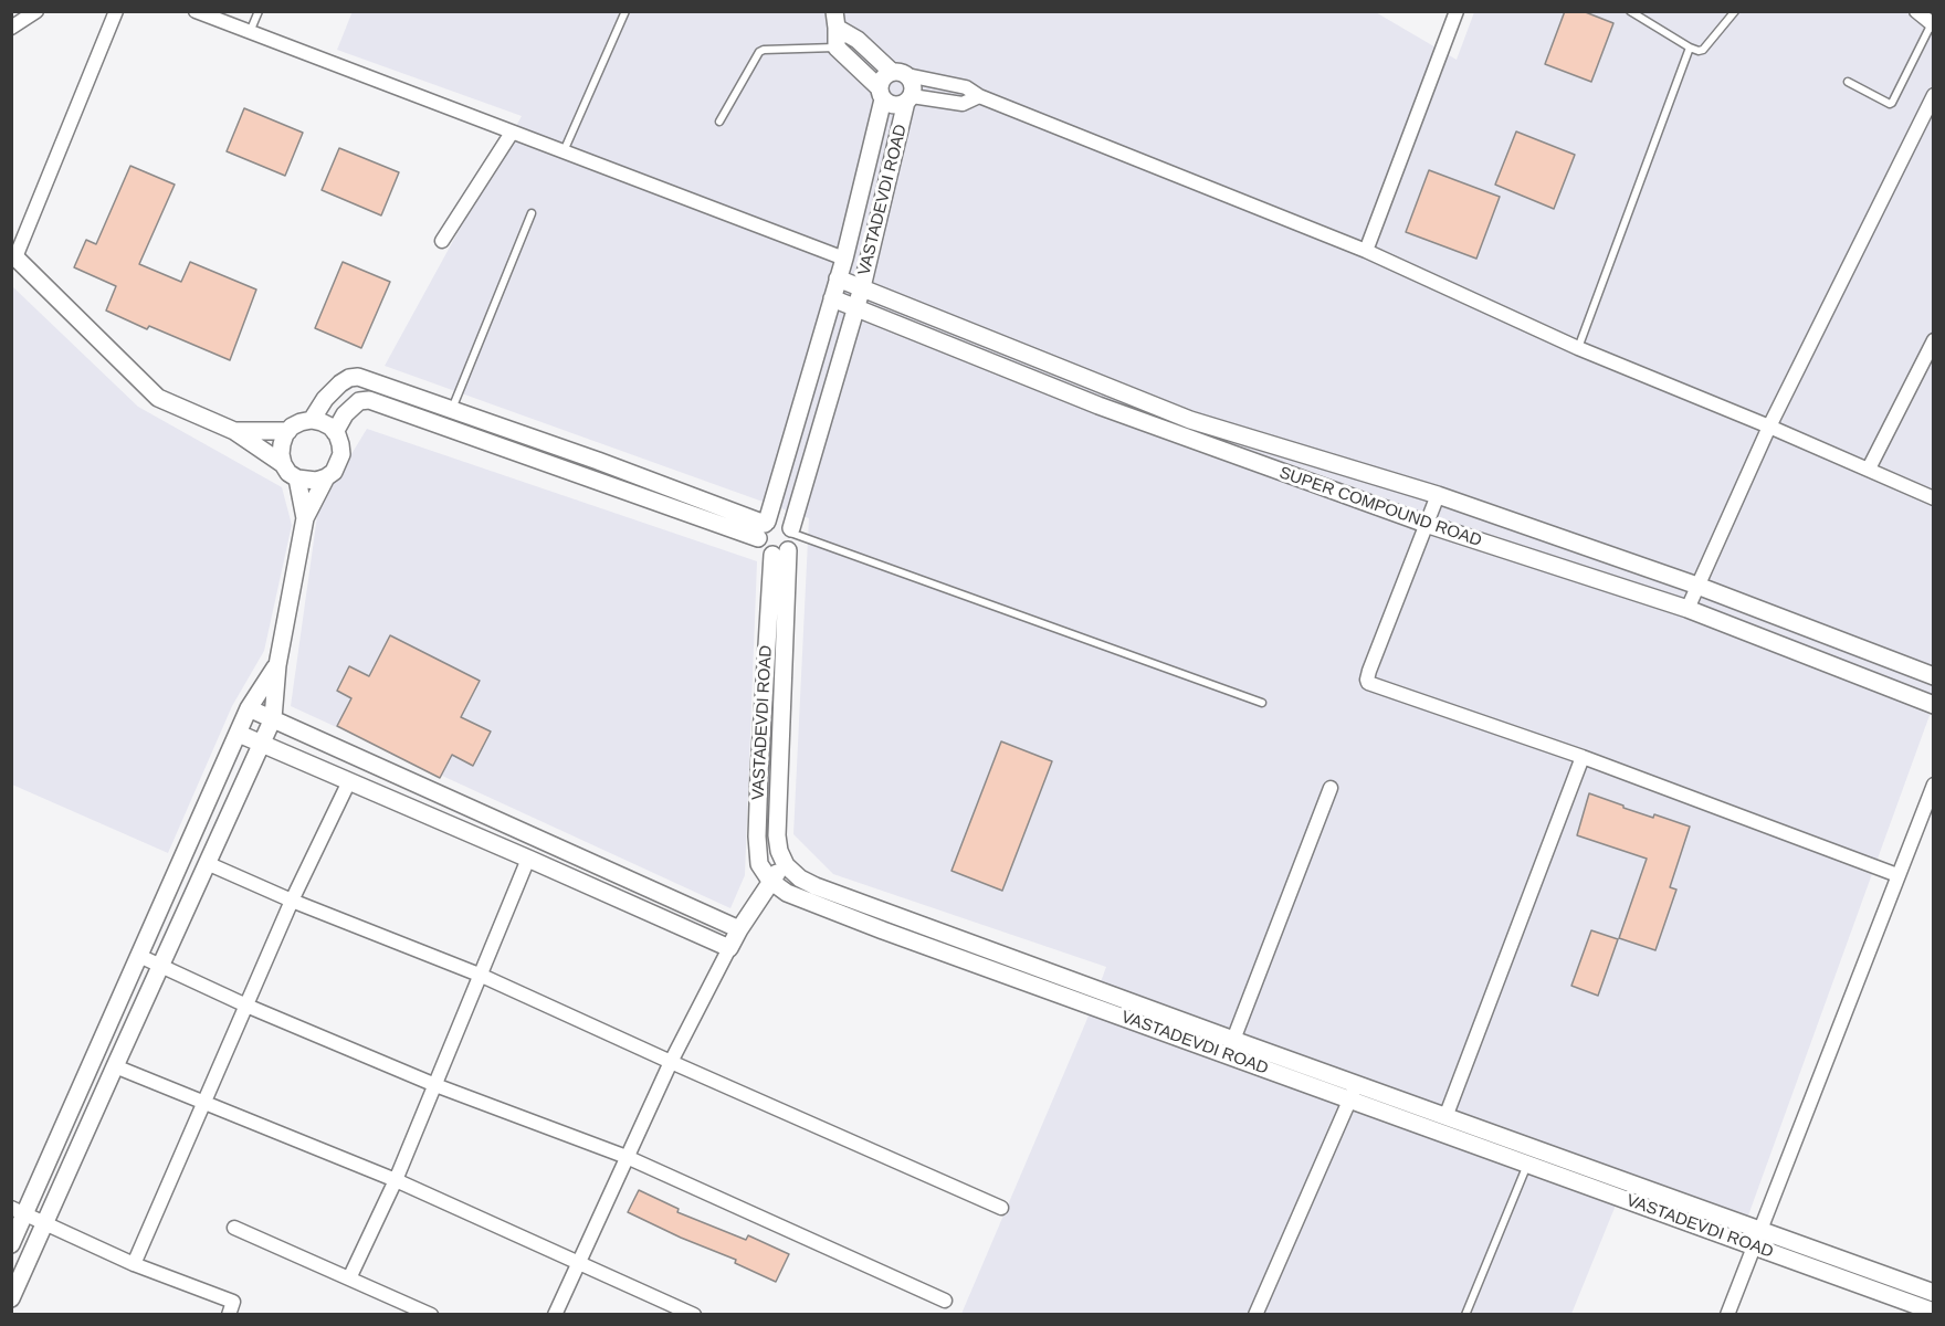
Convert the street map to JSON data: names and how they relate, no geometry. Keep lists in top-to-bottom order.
{
  "streets": {
    "street": ["VASTADEVDI ROAD", "SUPER COMPOUND ROAD"]
  },
  "crossings": [
    ["VASTADEVDI ROAD", "SUPER COMPOUND ROAD"]
  ]
}
